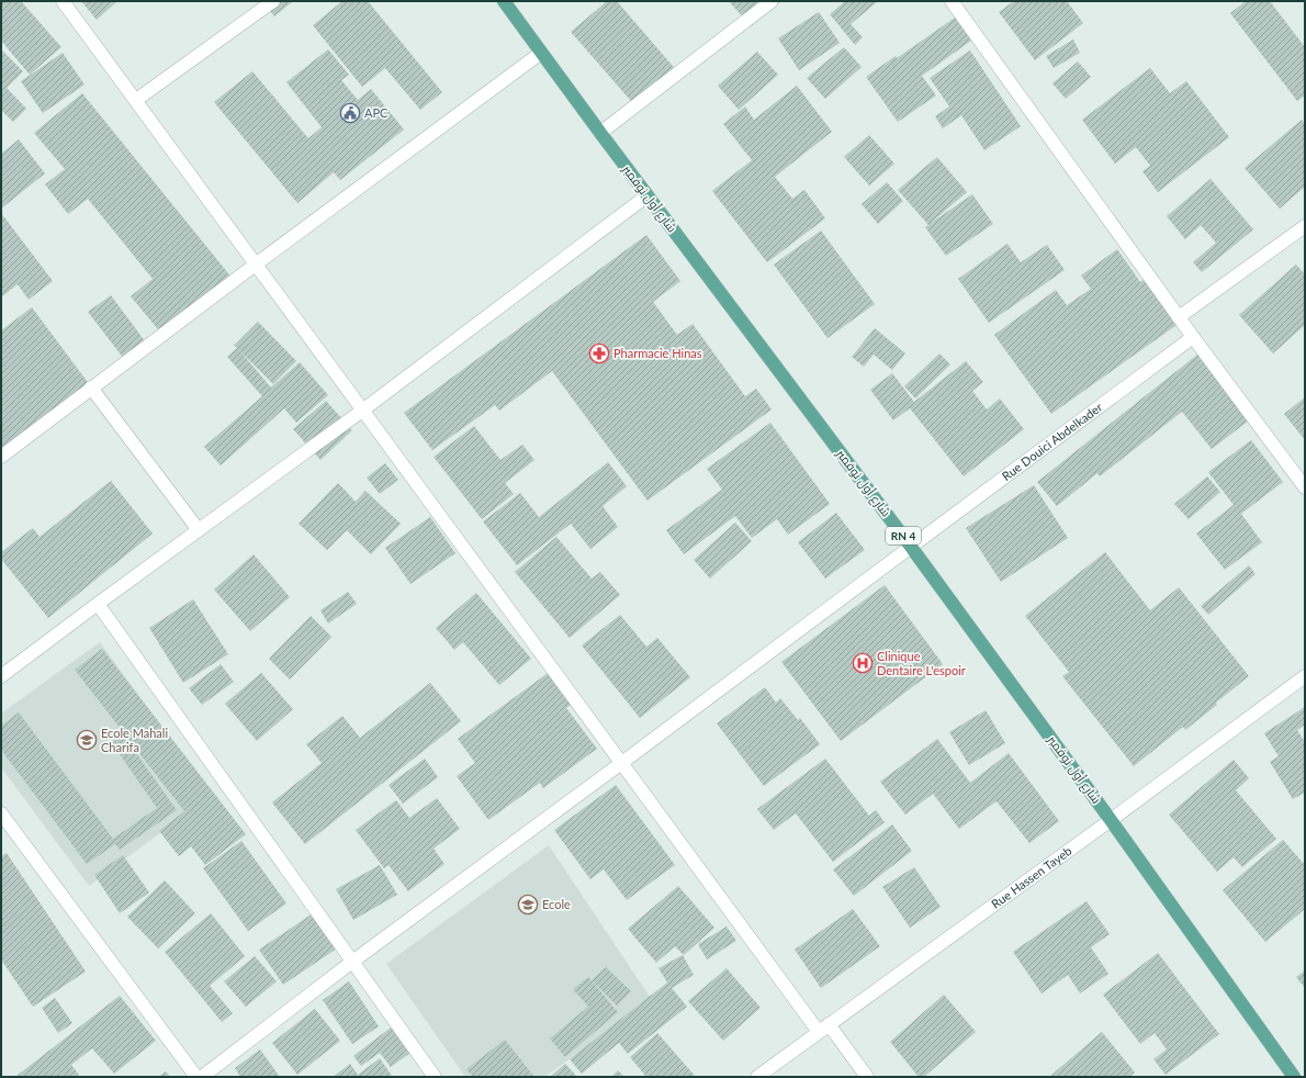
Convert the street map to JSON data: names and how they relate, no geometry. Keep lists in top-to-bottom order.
{
  "streets": {
    "main road": ["شارع أول نوفمبر", "RN 4"],
    "street": ["Rue Douici Abdelkader", "Rue Hassen Tayeb"]
  },
  "crossings": [
    ["شارع أول نوفمبر", "Rue Douici Abdelkader"],
    ["شارع أول نوفمبر", "Rue Hassen Tayeb"]
  ],
  "places": {
    "public building": ["APC"],
    "pharmacy": ["Pharmacie Hinas"],
    "hospital": ["Clinique Dentaire L'espoir"],
    "school or university": ["Ecole Mahali Charifa", "Ecole"]
  }
}
